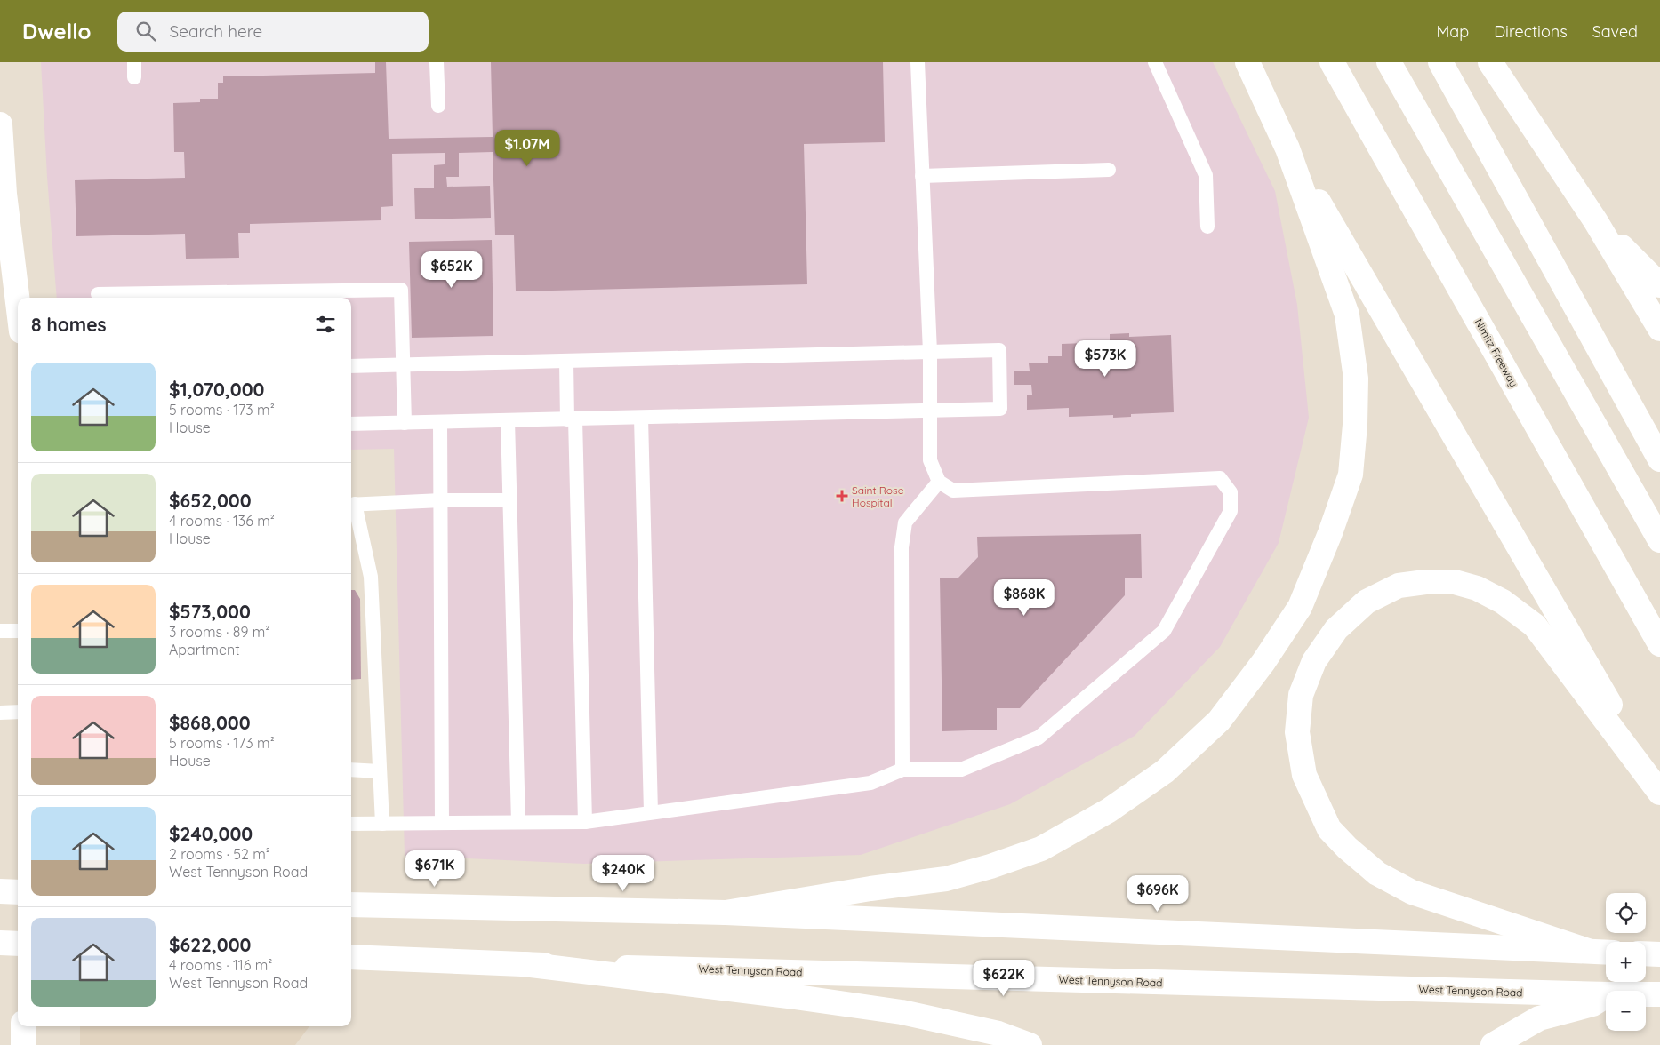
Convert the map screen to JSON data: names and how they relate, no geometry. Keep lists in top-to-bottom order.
{
  "streets": {
    "main road": ["Nimitz Freeway", "West Tennyson Road"]
  },
  "places": {
    "health": ["Saint Rose Hospital"]
  },
  "page": {
    "header": "Dwello",
    "search": "Search here",
    "nav": ["Map", "Directions", "Saved"],
    "price": [
      "$1.07M",
      "$652K",
      "$573K",
      "$868K",
      "$671K",
      "$240K",
      "$696K",
      "$622K"
    ],
    "heading": "8 homes",
    "list": [
      {
        "name": "$1,070,000",
        "note": "5 rooms · 173 m² · House"
      },
      {
        "name": "$652,000",
        "note": "4 rooms · 136 m² · House"
      },
      {
        "name": "$573,000",
        "note": "3 rooms · 89 m² · Apartment"
      },
      {
        "name": "$868,000",
        "note": "5 rooms · 173 m² · House"
      },
      {
        "name": "$240,000",
        "note": "2 rooms · 52 m² · West Tennyson Road"
      },
      {
        "name": "$622,000",
        "note": "4 rooms · 116 m² · West Tennyson Road"
      }
    ],
    "map_buttons": ["+", "−"]
  }
}
